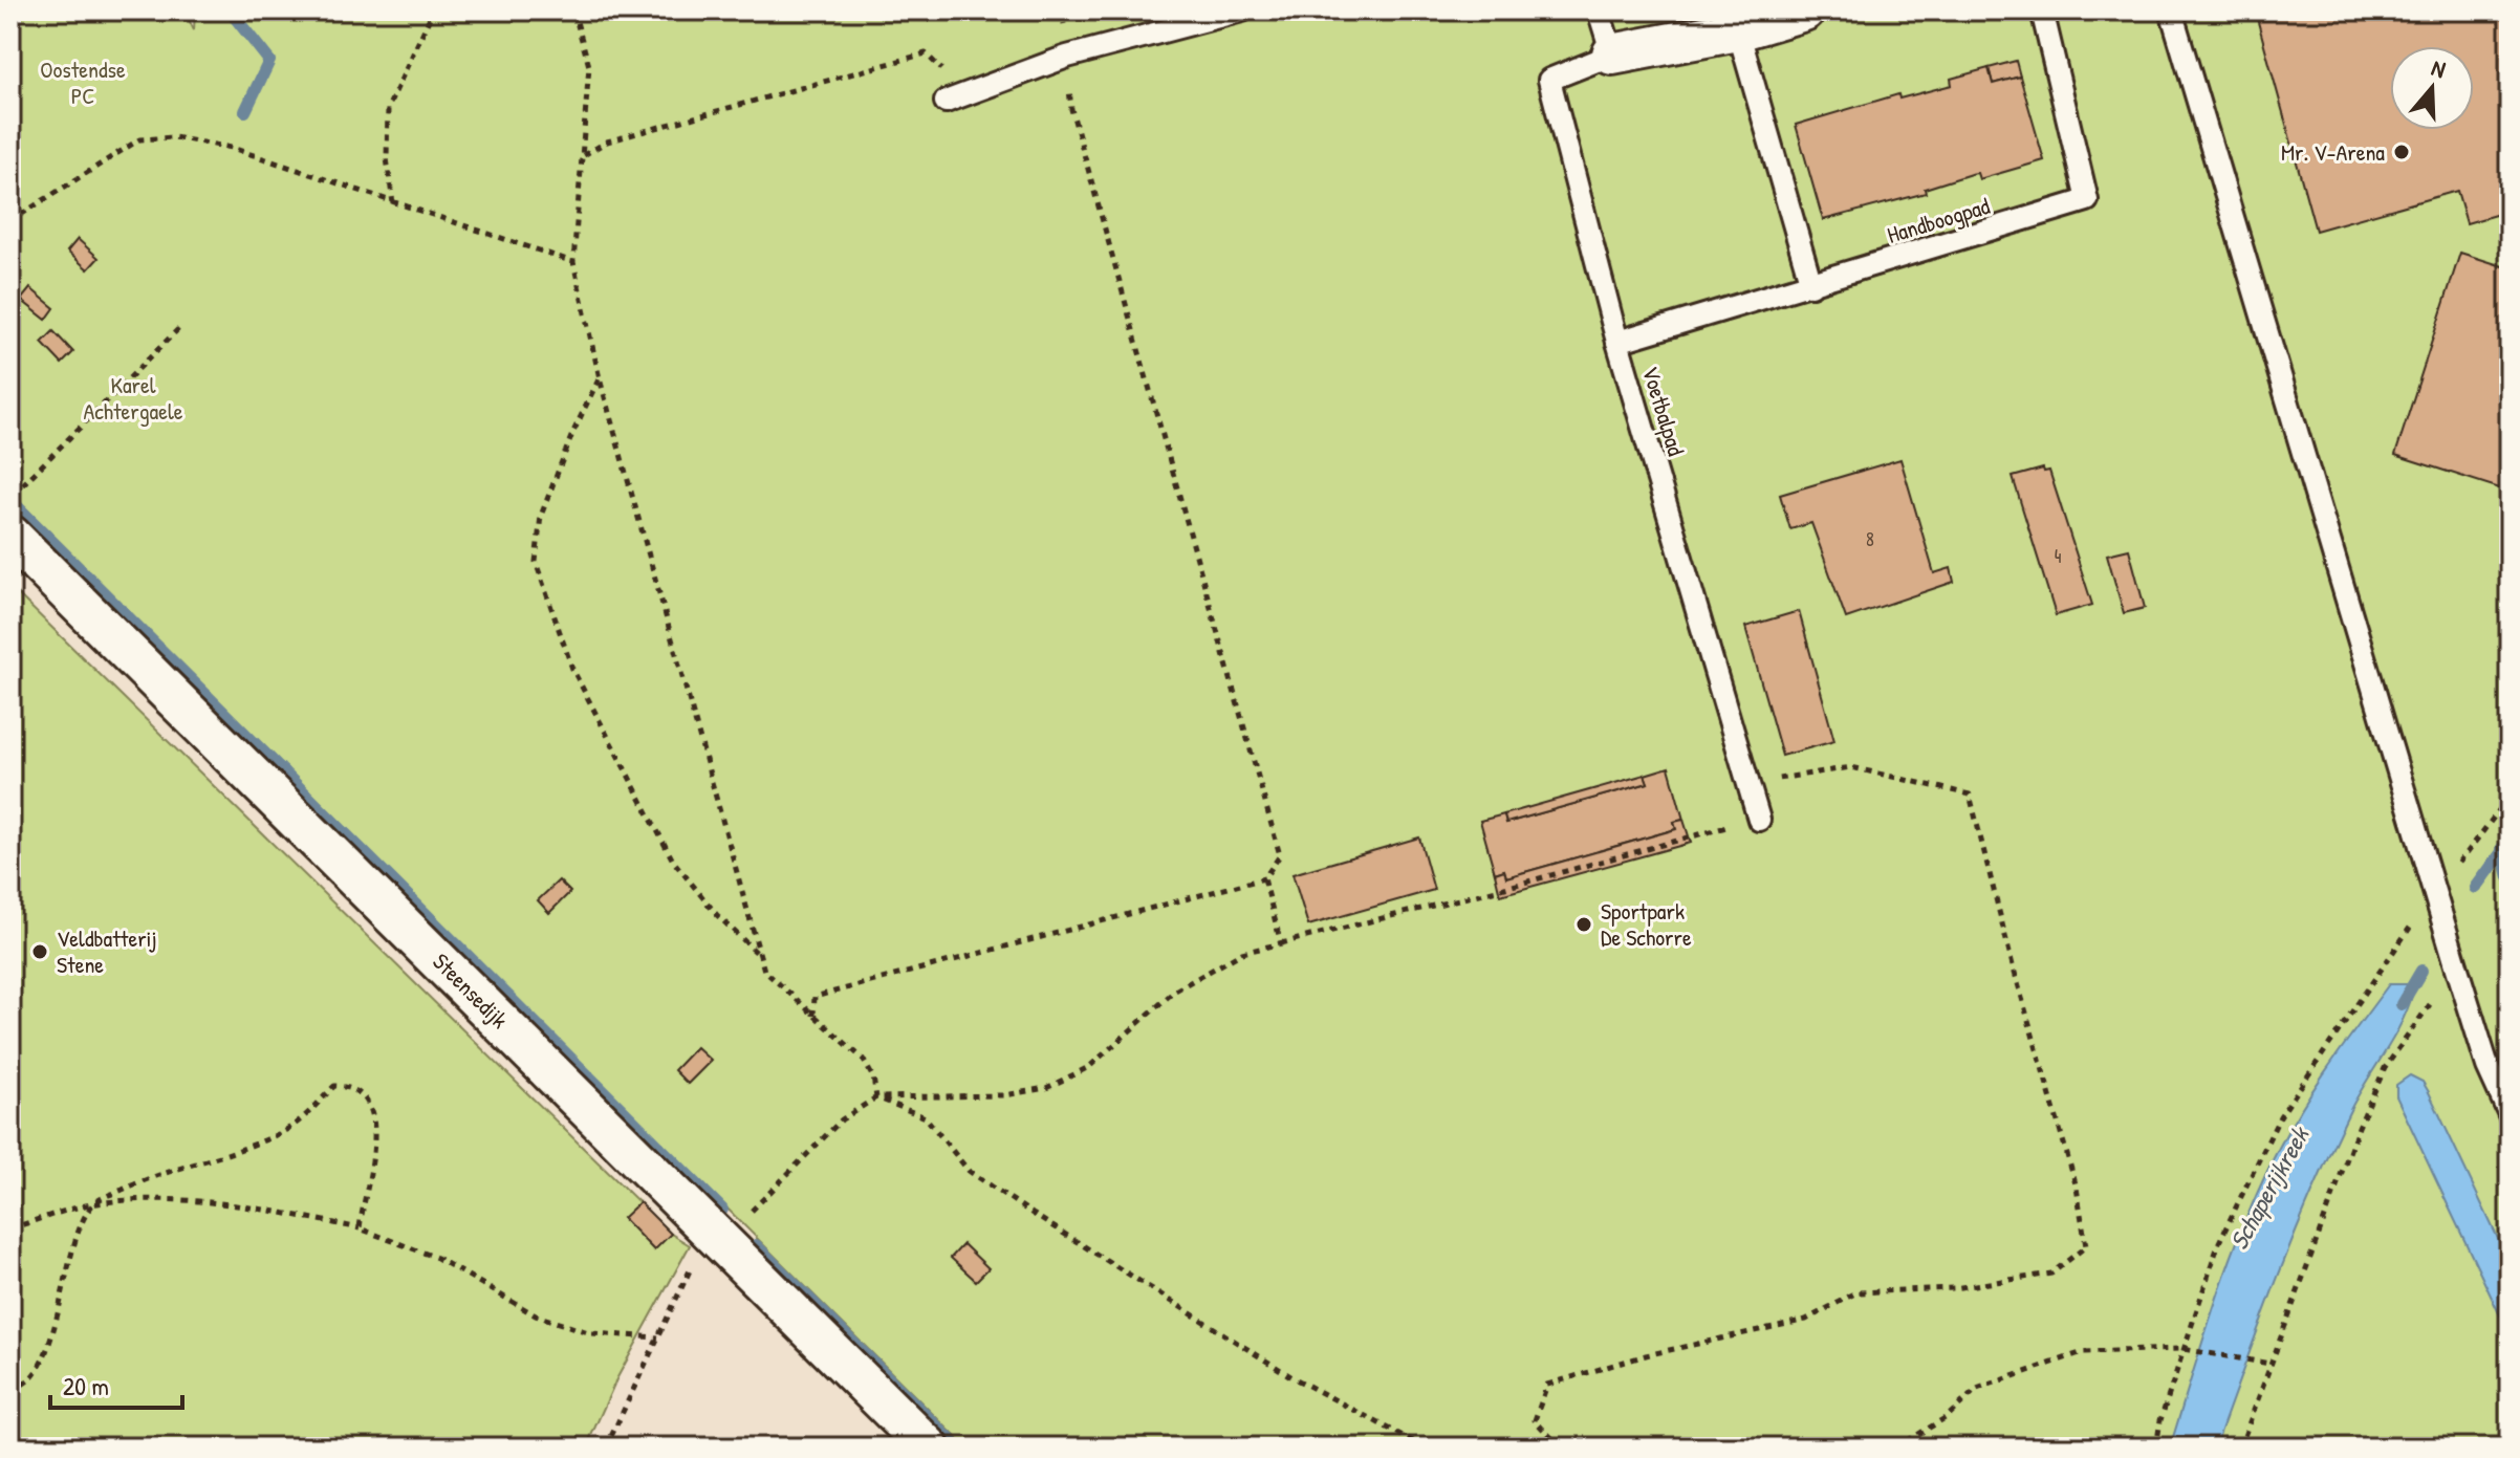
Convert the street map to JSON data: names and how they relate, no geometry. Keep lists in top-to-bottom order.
{
  "streets": {
    "street": ["Steensedijk"],
    "lane": ["Handboogpad", "Voetbalpad"]
  },
  "crossings": [
    ["Handboogpad", "Voetbalpad"]
  ],
  "water": ["Schaperijkreek"],
  "parks": ["Oostendse PC", "Karel Achtergaele"],
  "places": ["Mr. V-Arena", "Sportpark De Schorre", "Veldbatterij Stene"],
  "house_numbers": ["8", "4"],
  "scale_bar": "20 m",
  "north": "top"
}
